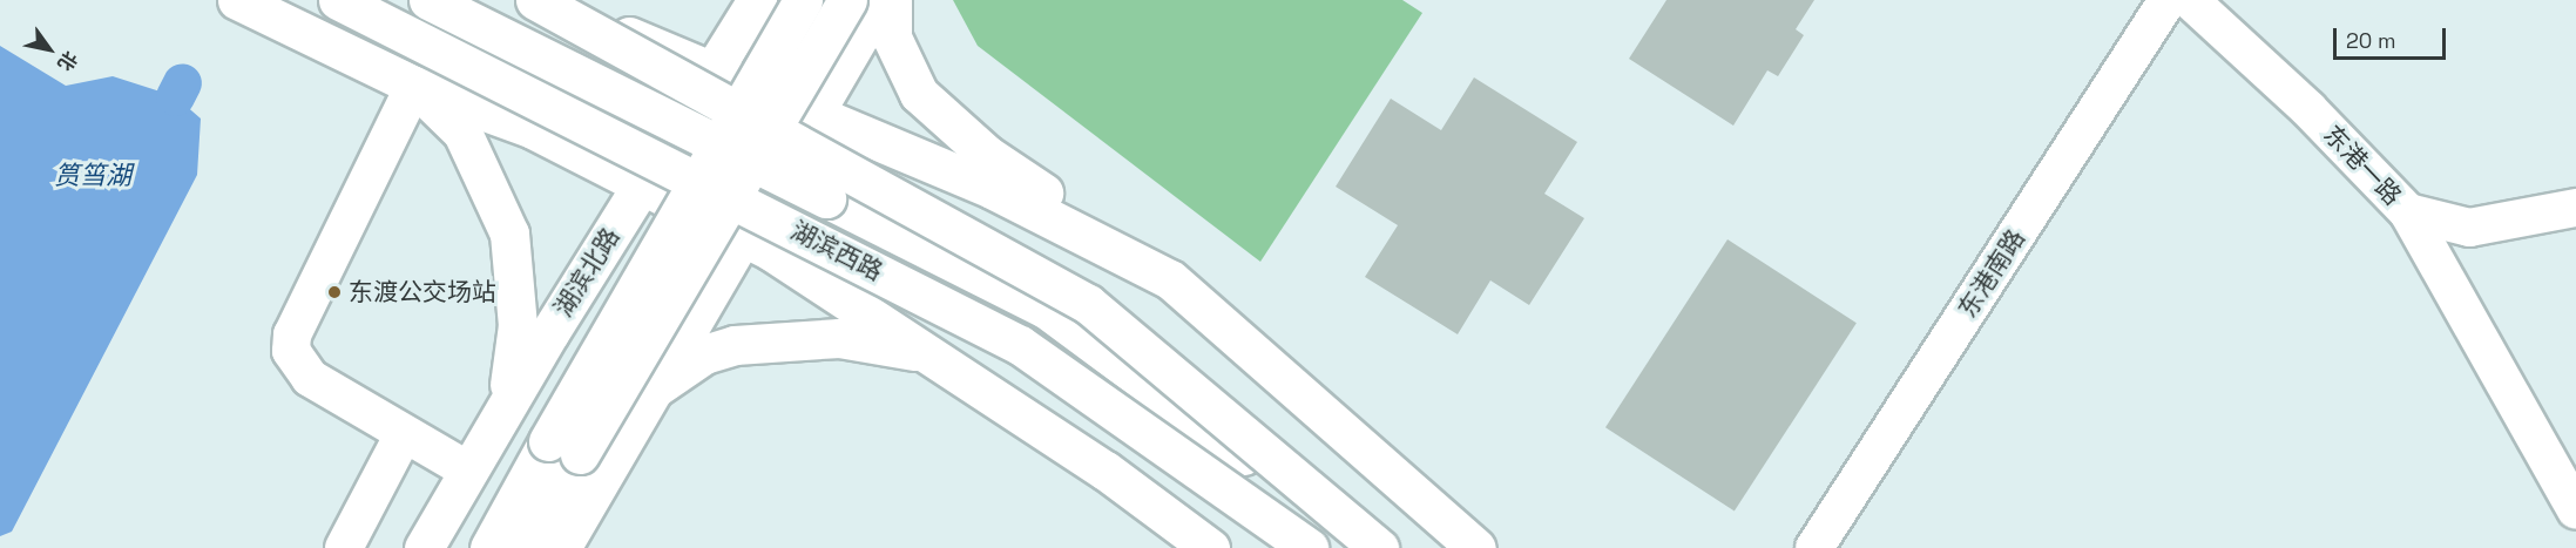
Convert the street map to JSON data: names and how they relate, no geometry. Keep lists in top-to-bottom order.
{
  "streets": {
    "main road": ["湖滨西路", "湖滨北路"],
    "street": ["东港一路", "东港南路"]
  },
  "water": ["筼筜湖"],
  "places": ["东渡公交场站"],
  "scale_bar": "20 m",
  "north": "bottom right"
}
